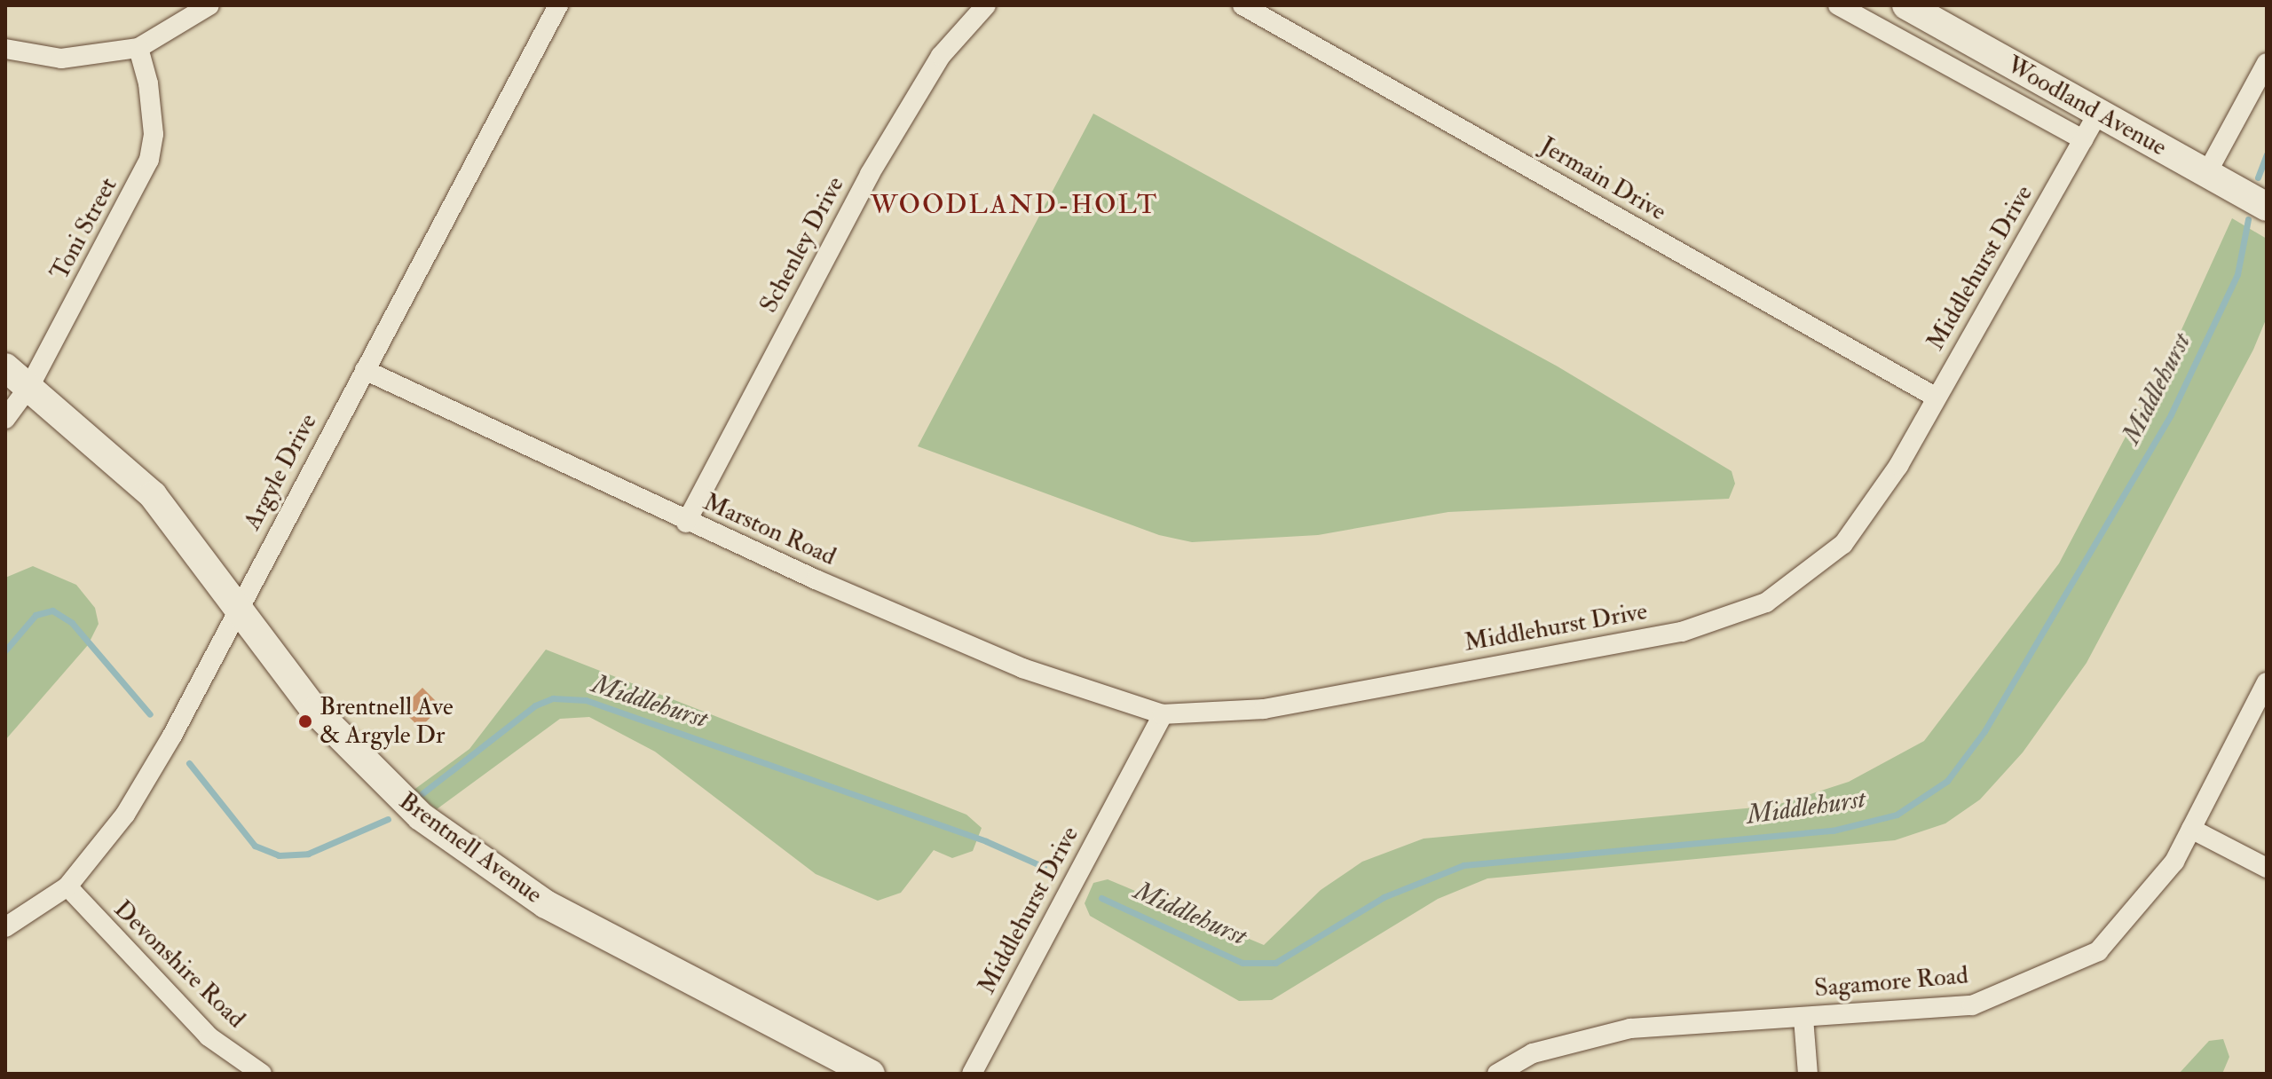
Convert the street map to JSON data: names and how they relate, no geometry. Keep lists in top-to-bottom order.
{
  "streets": {
    "street": [
      "Woodland Avenue",
      "Jermain Drive",
      "Toni Street",
      "Schenley Drive",
      "Middlehurst Drive",
      "Argyle Drive",
      "Marston Road",
      "Brentnell Avenue",
      "Devonshire Road",
      "Sagamore Road"
    ]
  },
  "crossings": [
    ["Woodland Avenue", "Middlehurst Drive"],
    ["Jermain Drive", "Middlehurst Drive"],
    ["Toni Street", "Brentnell Avenue"],
    ["Schenley Drive", "Marston Road"],
    ["Middlehurst Drive", "Marston Road"],
    ["Argyle Drive", "Marston Road"],
    ["Argyle Drive", "Brentnell Avenue"],
    ["Argyle Drive", "Devonshire Road"]
  ],
  "districts": ["WOODLAND-HOLT"],
  "water": ["Middlehurst"],
  "places": ["Brentnell Ave & Argyle Dr"]
}
